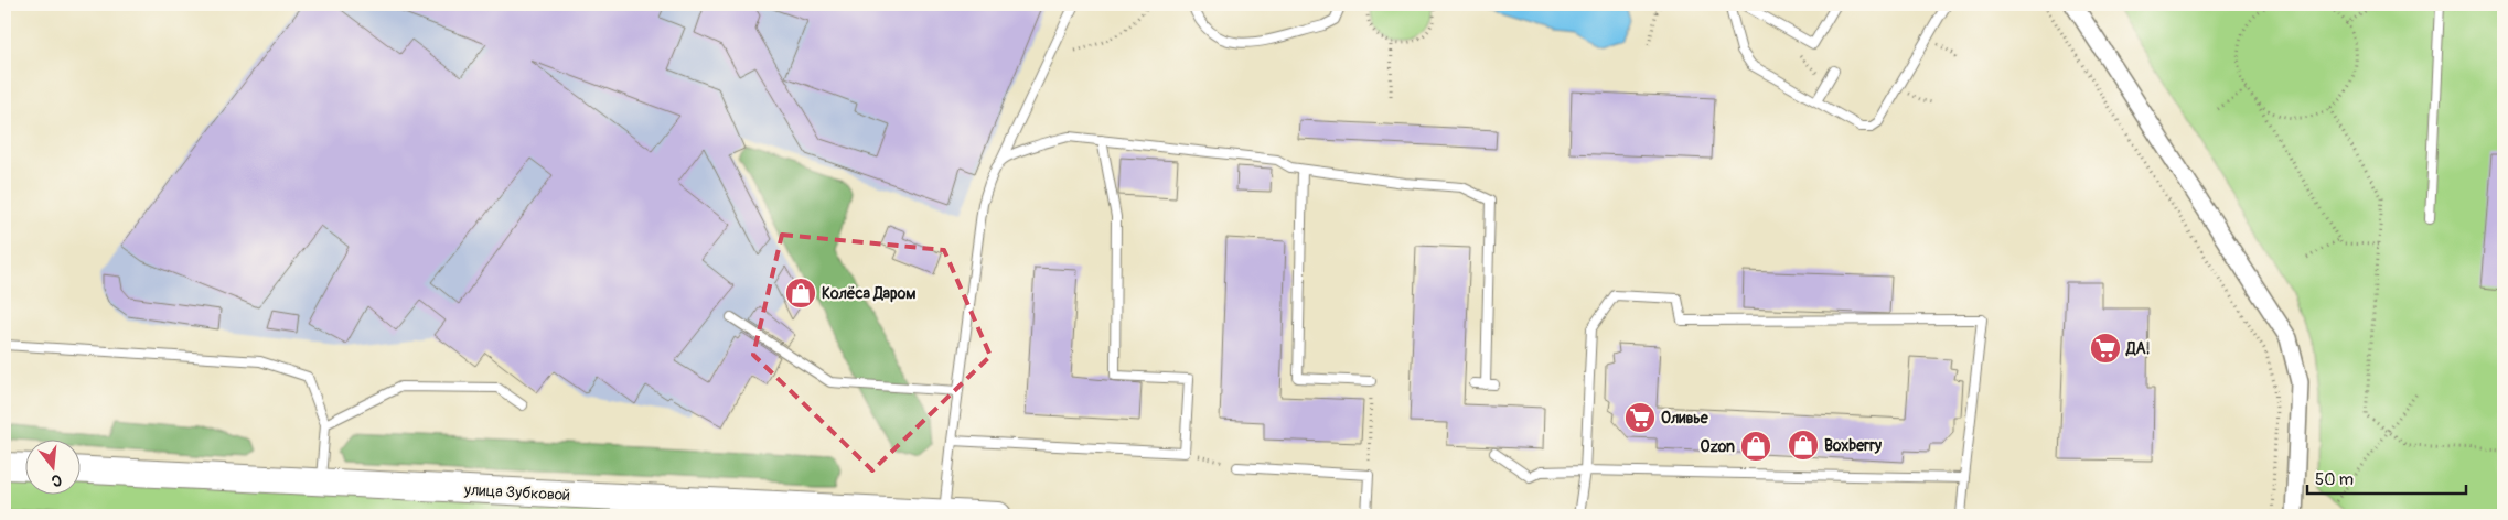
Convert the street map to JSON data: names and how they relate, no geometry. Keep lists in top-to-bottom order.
{
  "streets": {
    "main road": ["улица Зубковой"]
  },
  "places": {
    "shop": ["Колёса Даром", "Boxberry", "Ozon"],
    "supermarket": ["ДА!", "Оливье"]
  },
  "scale_bar": "50 m",
  "north": "bottom"
}
